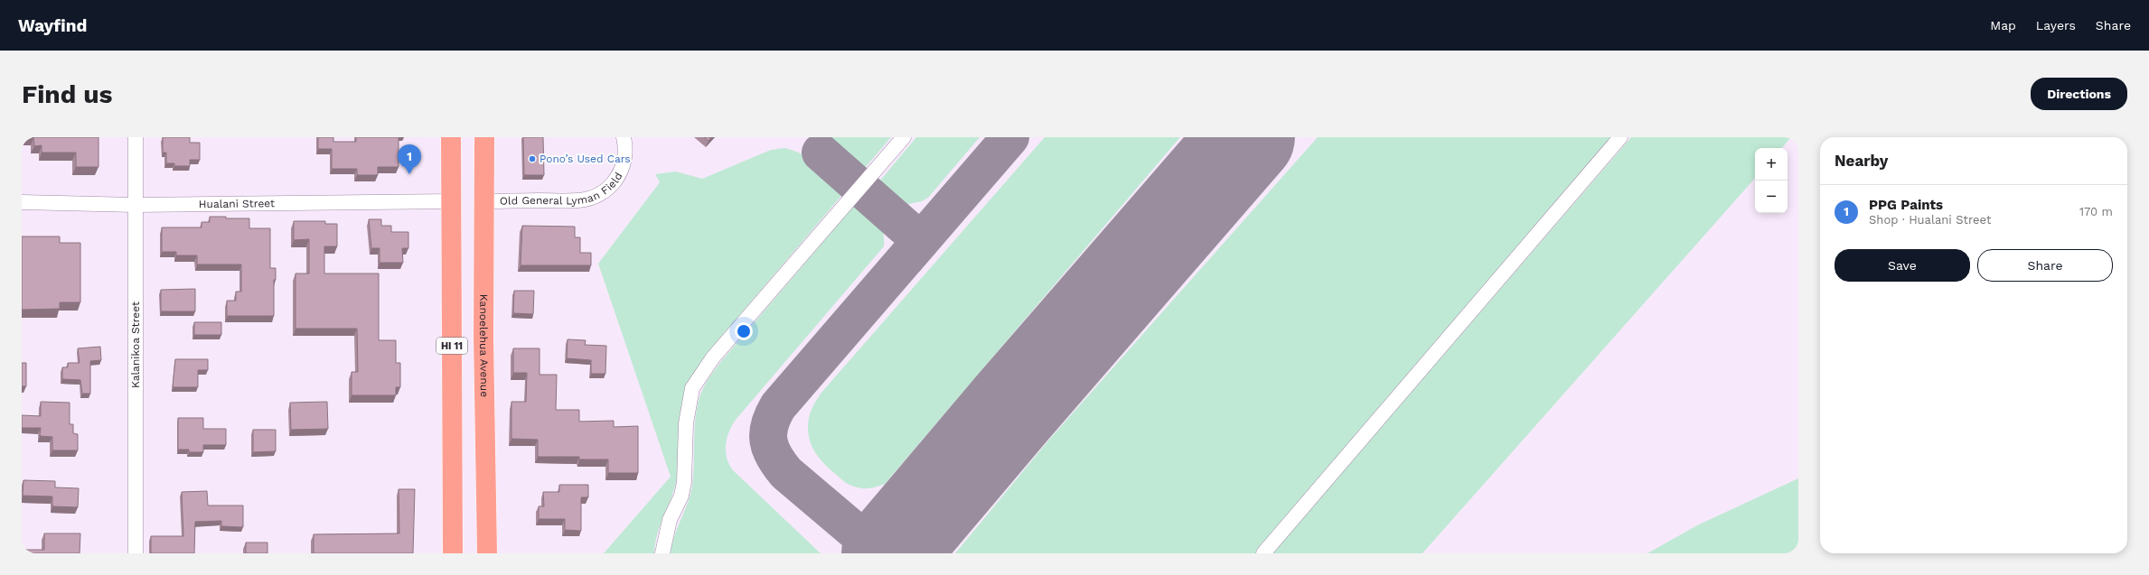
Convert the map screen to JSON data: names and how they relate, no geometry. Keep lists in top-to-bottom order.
{
  "streets": {
    "highway": ["HI 11", "Kanoelehua Avenue"],
    "street": ["Old General Lyman Field", "Hualani Street", "Kalanikoa Street"]
  },
  "crossings": [
    ["Old General Lyman Field", "Kanoelehua Avenue"],
    ["Hualani Street", "Kalanikoa Street"],
    ["Hualani Street", "HI 11"]
  ],
  "places": ["Pono’s Used Cars"],
  "page": {
    "header": "Wayfind",
    "nav": ["Map", "Layers", "Share"],
    "buttons": [
      "Directions",
      ["Save", "Share"]
    ],
    "title": "Find us",
    "heading": "Nearby",
    "pins": "1",
    "map_buttons": ["+", "−"],
    "list": [
      {
        "mark": "1",
        "name": "PPG Paints",
        "note": "Shop · Hualani Street",
        "value": "170 m"
      }
    ]
  }
}
